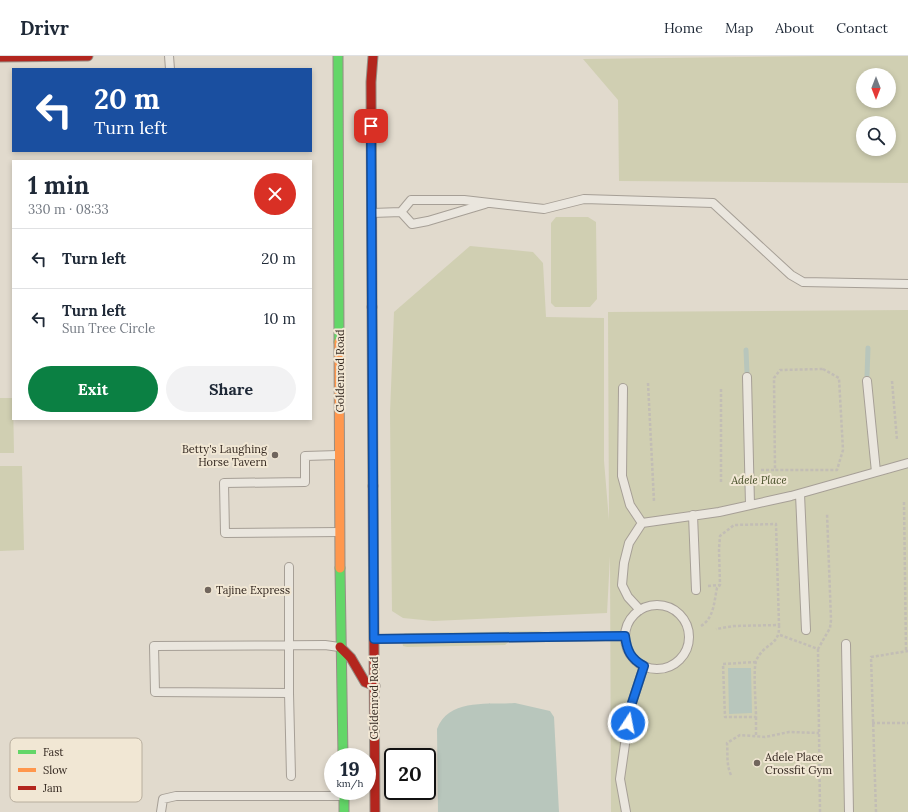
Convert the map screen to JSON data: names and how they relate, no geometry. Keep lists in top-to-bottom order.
{
  "streets": {
    "main road": ["Goldenrod Road"]
  },
  "parks": ["Adele Place"],
  "places": ["Betty's Laughing Horse Tavern", "Tajine Express", "Adele Place Crossfit Gym"],
  "legend": ["Fast", "Slow", "Jam"],
  "north": "bottom",
  "page": {
    "header": "Drivr",
    "nav": [
      "Home",
      "Map",
      "About",
      "Contact"
    ],
    "turn": ["20 m", "Turn left"],
    "heading": ["1 min", "330 m · 08:33"],
    "list": [
      {
        "name": "Turn left",
        "value": "20 m"
      },
      {
        "name": "Turn left",
        "note": "Sun Tree Circle",
        "value": "10 m"
      }
    ],
    "buttons": ["Exit", "Share"],
    "speed": "19 km/h",
    "limit": "20"
  }
}
